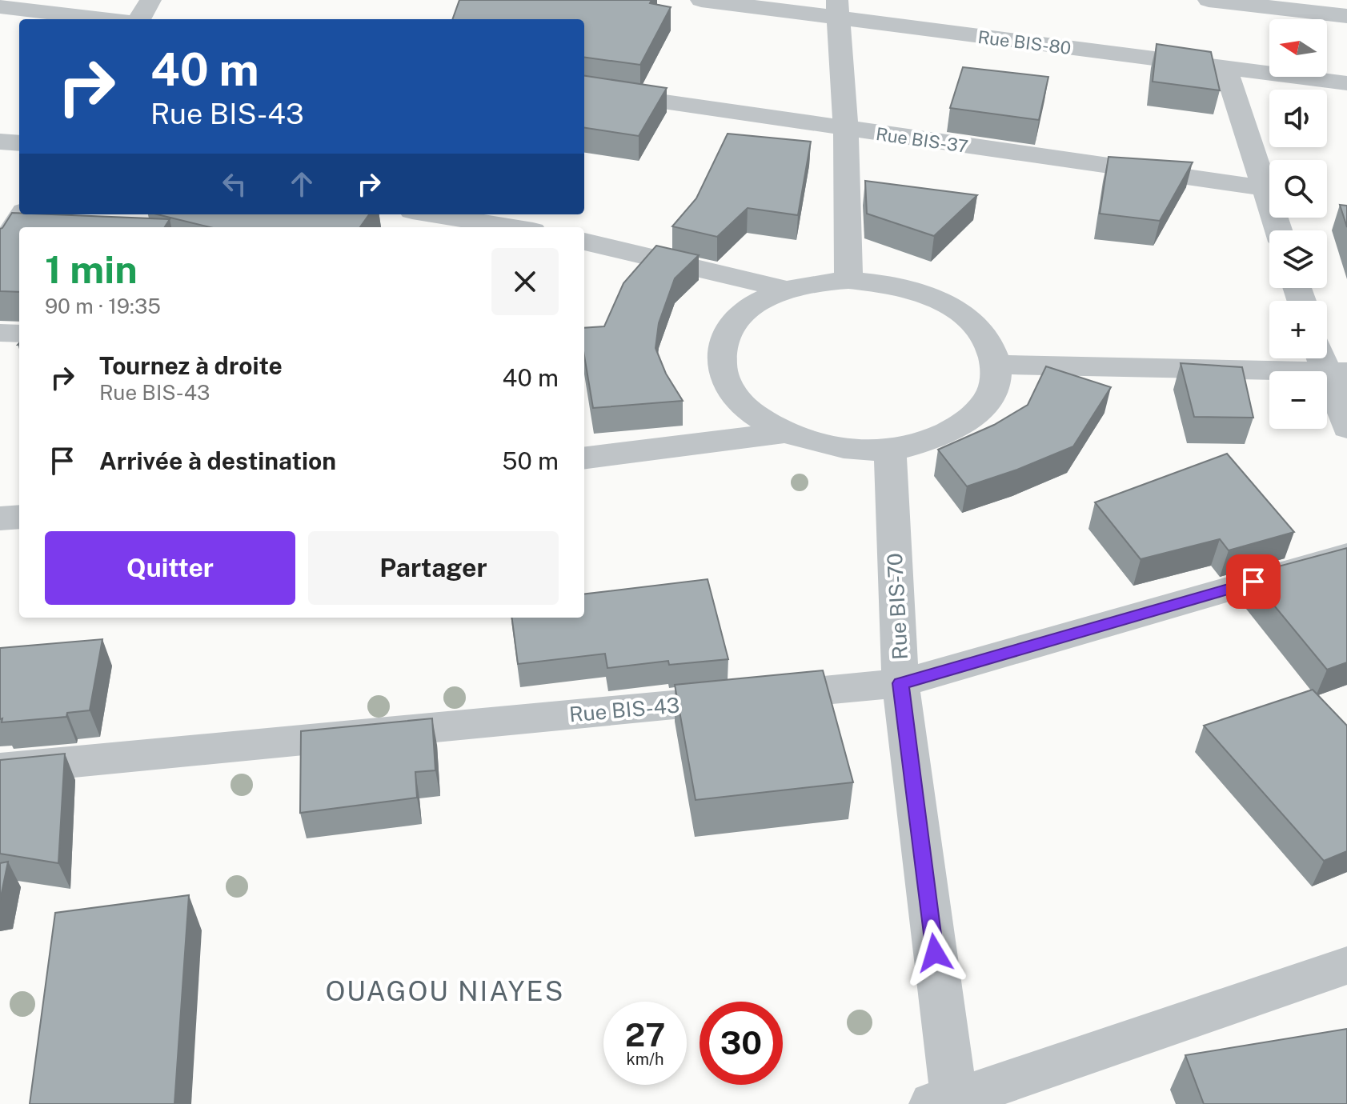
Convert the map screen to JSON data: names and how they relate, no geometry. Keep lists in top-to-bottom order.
{
  "streets": {
    "street": [
      "Rue BIS-80",
      "Rue BIS-37",
      "Rue BIS-70",
      "Rue BIS-43"
    ]
  },
  "crossings": [
    ["Rue BIS-70", "Rue BIS-43"]
  ],
  "districts": ["OUAGOU NIAYES"],
  "north": "left",
  "page": {
    "map_buttons": ["+", "−"],
    "turn": ["40 m", "Rue BIS-43"],
    "heading": ["1 min", "90 m · 19:35"],
    "list": [
      {
        "name": "Tournez à droite",
        "note": "Rue BIS-43",
        "value": "40 m"
      },
      {
        "name": "Arrivée à destination",
        "value": "50 m"
      }
    ],
    "buttons": ["Quitter", "Partager"],
    "speed": "27 km/h",
    "limit": "30"
  }
}
